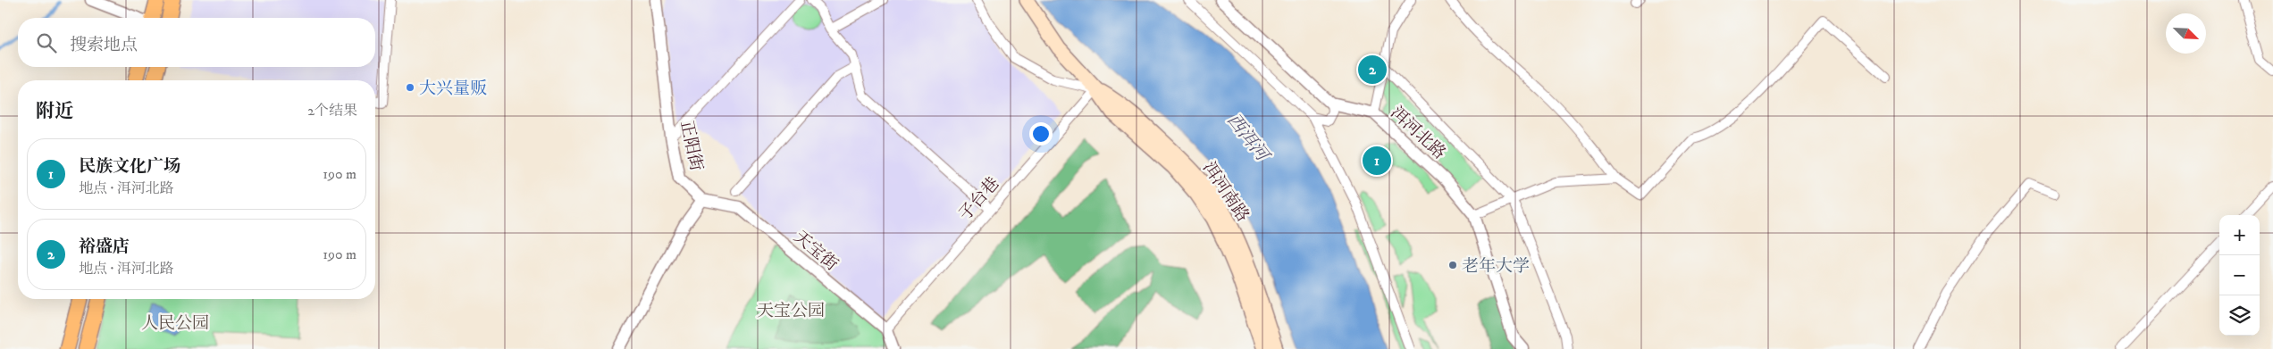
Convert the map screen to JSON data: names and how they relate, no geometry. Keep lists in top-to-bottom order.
{
  "streets": {
    "main road": ["洱河南路"],
    "street": [
      "洱河北路",
      "正阳街",
      "子台巷",
      "天宝街"
    ]
  },
  "crossings": [
    ["正阳街", "天宝街"],
    ["洱河南路", "子台巷"],
    ["子台巷", "天宝街"]
  ],
  "water": ["西洱河"],
  "parks": ["天宝公园", "人民公园"],
  "places": ["大兴量贩", "老年大学"],
  "north": "bottom right",
  "page": {
    "search": "搜索地点",
    "pins": ["2", "1"],
    "heading": ["附近", "2个结果"],
    "list": [
      {
        "mark": "1",
        "name": "民族文化广场",
        "note": "地点 · 洱河北路",
        "value": "190 m"
      },
      {
        "mark": "2",
        "name": "裕盛店",
        "note": "地点 · 洱河北路",
        "value": "190 m"
      }
    ],
    "map_buttons": ["+", "−"]
  }
}
